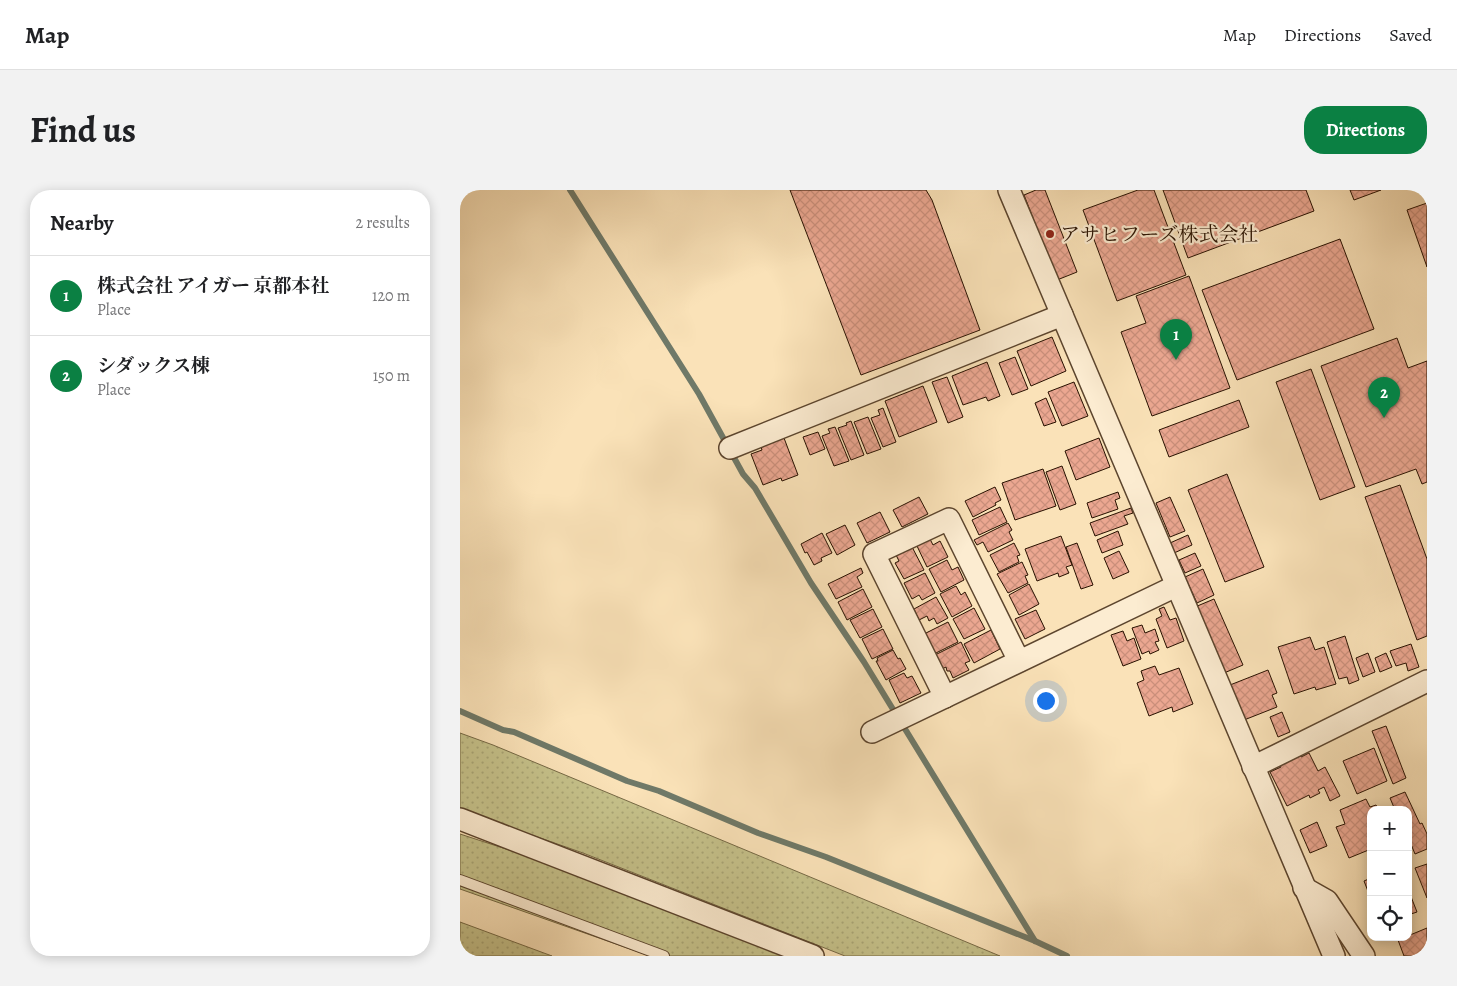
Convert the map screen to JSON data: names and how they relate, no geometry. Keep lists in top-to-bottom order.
{
  "places": ["アサヒフーズ株式会社"],
  "page": {
    "header": "Map",
    "nav": ["Map", "Directions", "Saved"],
    "title": "Find us",
    "buttons": "Directions",
    "heading": ["Nearby", "2 results"],
    "list": [
      {
        "mark": "1",
        "name": "株式会社 アイガー 京都本社",
        "note": "Place",
        "value": "120 m"
      },
      {
        "mark": "2",
        "name": "シダックス棟",
        "note": "Place",
        "value": "150 m"
      }
    ],
    "pins": ["1", "2"],
    "map_buttons": ["+", "−"]
  }
}
